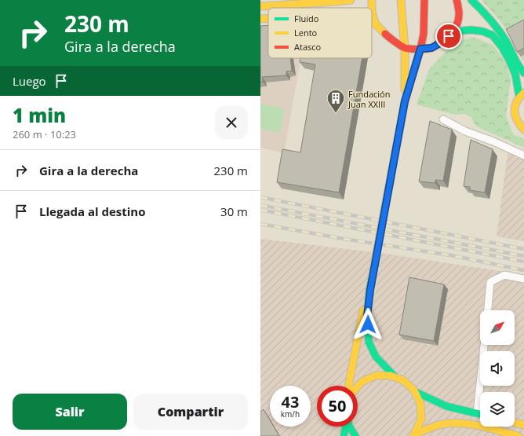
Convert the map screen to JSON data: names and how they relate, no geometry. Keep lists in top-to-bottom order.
{
  "places": {
    "building": ["Fundación Juan XXIII"]
  },
  "legend": ["Fluido", "Lento", "Atasco"],
  "north": "top right",
  "page": {
    "turn": ["230 m", "Gira a la derecha"],
    "then": "Luego",
    "heading": ["1 min", "260 m · 10:23"],
    "list": [
      {
        "name": "Gira a la derecha",
        "value": "230 m"
      },
      {
        "name": "Llegada al destino",
        "value": "30 m"
      }
    ],
    "speed": "43 km/h",
    "limit": "50",
    "buttons": ["Salir", "Compartir"]
  }
}
